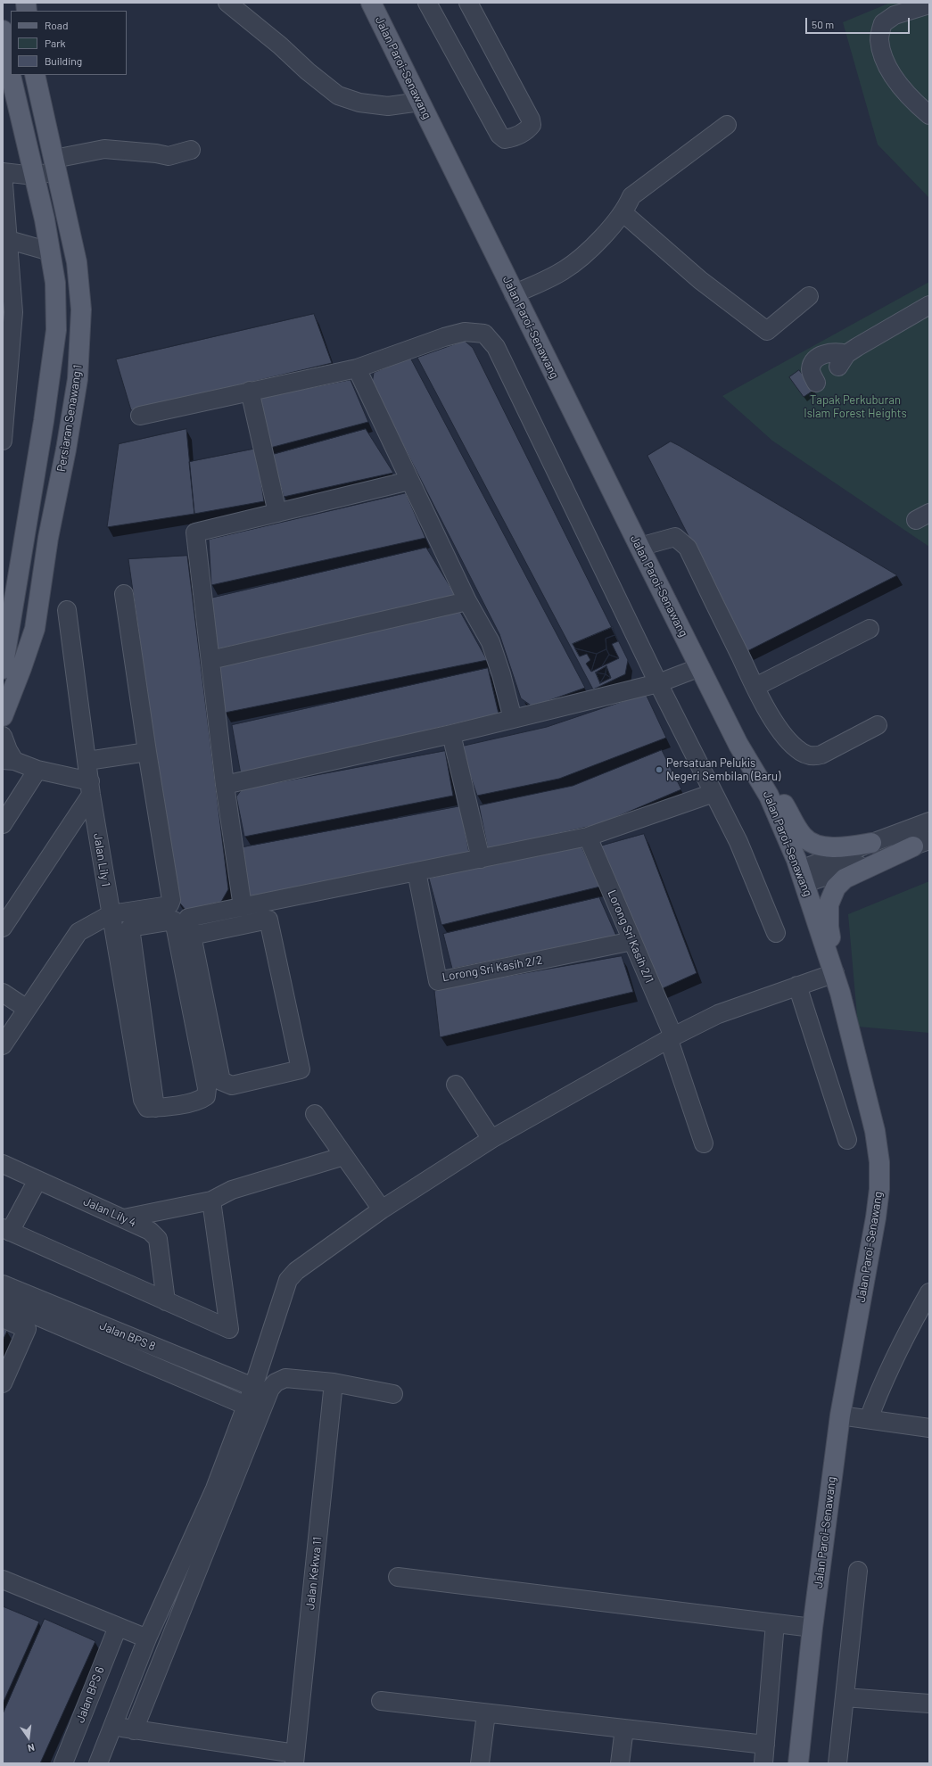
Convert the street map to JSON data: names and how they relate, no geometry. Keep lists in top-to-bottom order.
{
  "streets": {
    "main road": ["Jalan Paroi-Senawang", "Persiaran Senawang 1"],
    "street": [
      "Jalan Lily 1",
      "Lorong Sri Kasih 2/1",
      "Lorong Sri Kasih 2/2",
      "Jalan Lily 4",
      "Jalan BPS 8",
      "Jalan Kekwa 11",
      "Jalan BPS 6"
    ]
  },
  "crossings": [
    ["Lorong Sri Kasih 2/1", "Lorong Sri Kasih 2/2"]
  ],
  "parks": ["Tapak Perkuburan Islam Forest Heights"],
  "places": ["Persatuan Pelukis Negeri Sembilan (Baru)"],
  "legend": ["Road", "Park", "Building"],
  "scale_bar": "50 m",
  "north": "bottom"
}
